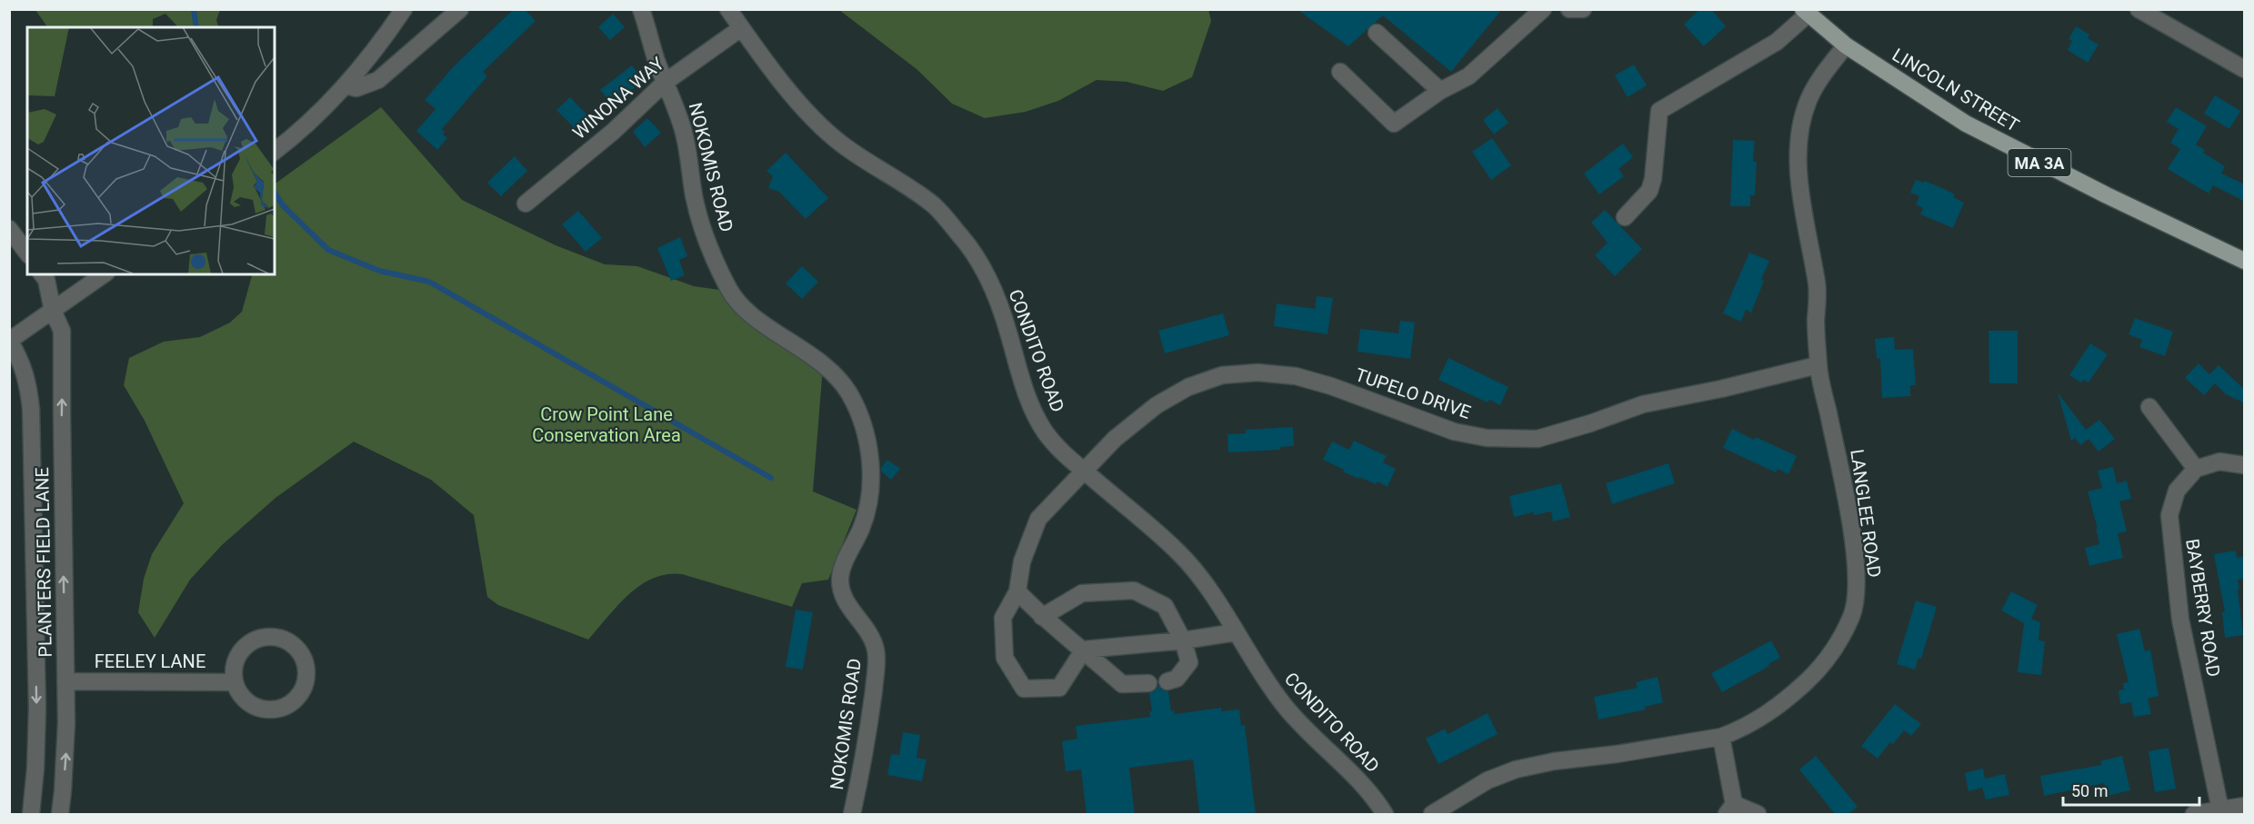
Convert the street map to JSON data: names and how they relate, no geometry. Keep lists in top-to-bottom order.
{
  "streets": {
    "main road": ["LINCOLN STREET", "MA 3A"],
    "street": [
      "WINONA WAY",
      "NOKOMIS ROAD",
      "CONDITO ROAD",
      "TUPELO DRIVE",
      "LANGLEE ROAD",
      "PLANTERS FIELD LANE",
      "BAYBERRY ROAD",
      "FEELEY LANE"
    ]
  },
  "crossings": [
    ["LINCOLN STREET", "LANGLEE ROAD"],
    ["WINONA WAY", "NOKOMIS ROAD"],
    ["WINONA WAY", "CONDITO ROAD"],
    ["CONDITO ROAD", "TUPELO DRIVE"],
    ["TUPELO DRIVE", "LANGLEE ROAD"],
    ["PLANTERS FIELD LANE", "FEELEY LANE"]
  ],
  "parks": ["Crow Point Lane Conservation Area"],
  "scale_bar": "50 m"
}
